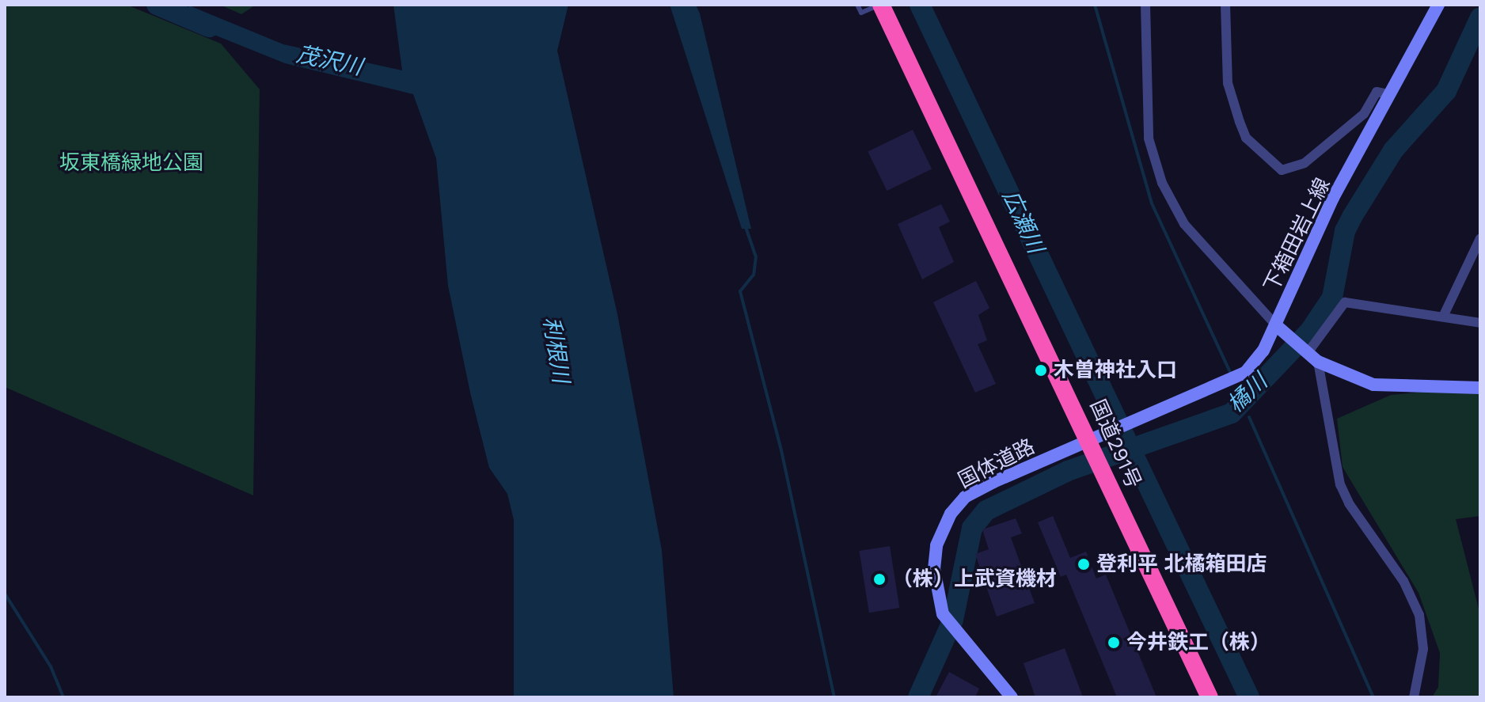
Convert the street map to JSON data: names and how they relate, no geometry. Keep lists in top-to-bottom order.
{
  "streets": {
    "highway": ["国道291号"],
    "street": ["下箱田岩上線", "国体道路"]
  },
  "crossings": [
    ["下箱田岩上線", "国道291号"],
    ["下箱田岩上線", "国体道路"],
    ["国道291号", "国体道路"]
  ],
  "water": [
    "茂沢川",
    "広瀬川",
    "利根川",
    "橘川"
  ],
  "parks": ["坂東橋緑地公園"],
  "places": [
    "木曽神社入口",
    "登利平 北橘箱田店",
    "（株）上武資機材",
    "今井鉄工（株）"
  ]
}
